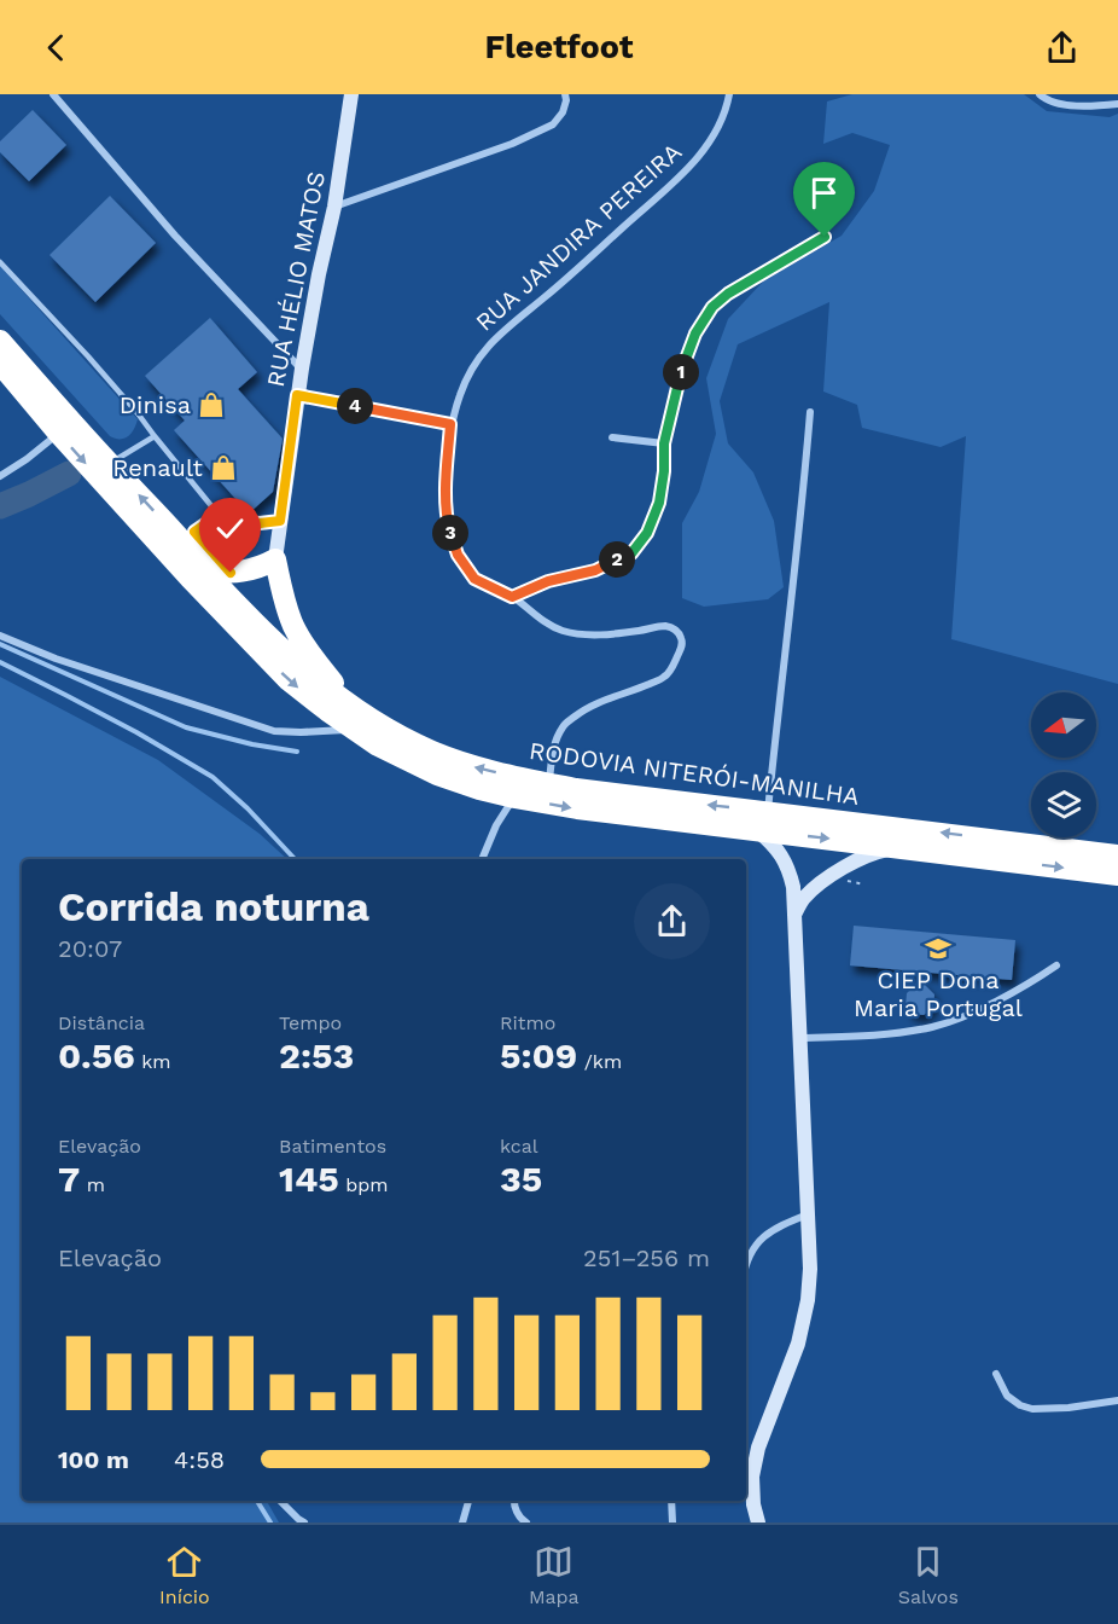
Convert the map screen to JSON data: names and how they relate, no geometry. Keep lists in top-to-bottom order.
{
  "streets": {
    "highway": ["RODOVIA NITERÓI-MANILHA"],
    "main road": ["RUA HÉLIO MATOS"],
    "street": ["RUA JANDIRA PEREIRA"]
  },
  "crossings": [
    ["RUA JANDIRA PEREIRA", "RODOVIA NITERÓI-MANILHA"]
  ],
  "places": {
    "shop": ["Dinisa", "Renault"],
    "school or university": ["CIEP Dona Maria Portugal"]
  },
  "north": "left",
  "page": {
    "header": "Fleetfoot",
    "pins": [
      "1",
      "4",
      "3",
      "2"
    ],
    "heading": ["Corrida noturna", "20:07"],
    "stats": [
      ["Distância", "0.56 km"],
      ["Tempo", "2:53"],
      ["Ritmo", "5:09 /km"],
      ["Elevação", "7 m"],
      ["Batimentos", "145 bpm"],
      ["kcal", "35"]
    ],
    "chart": ["Elevação", "251–256 m"],
    "list": [
      {
        "name": "100 m",
        "note": "4:58"
      }
    ],
    "tabs": ["Início", "Mapa", "Salvos"]
  }
}
